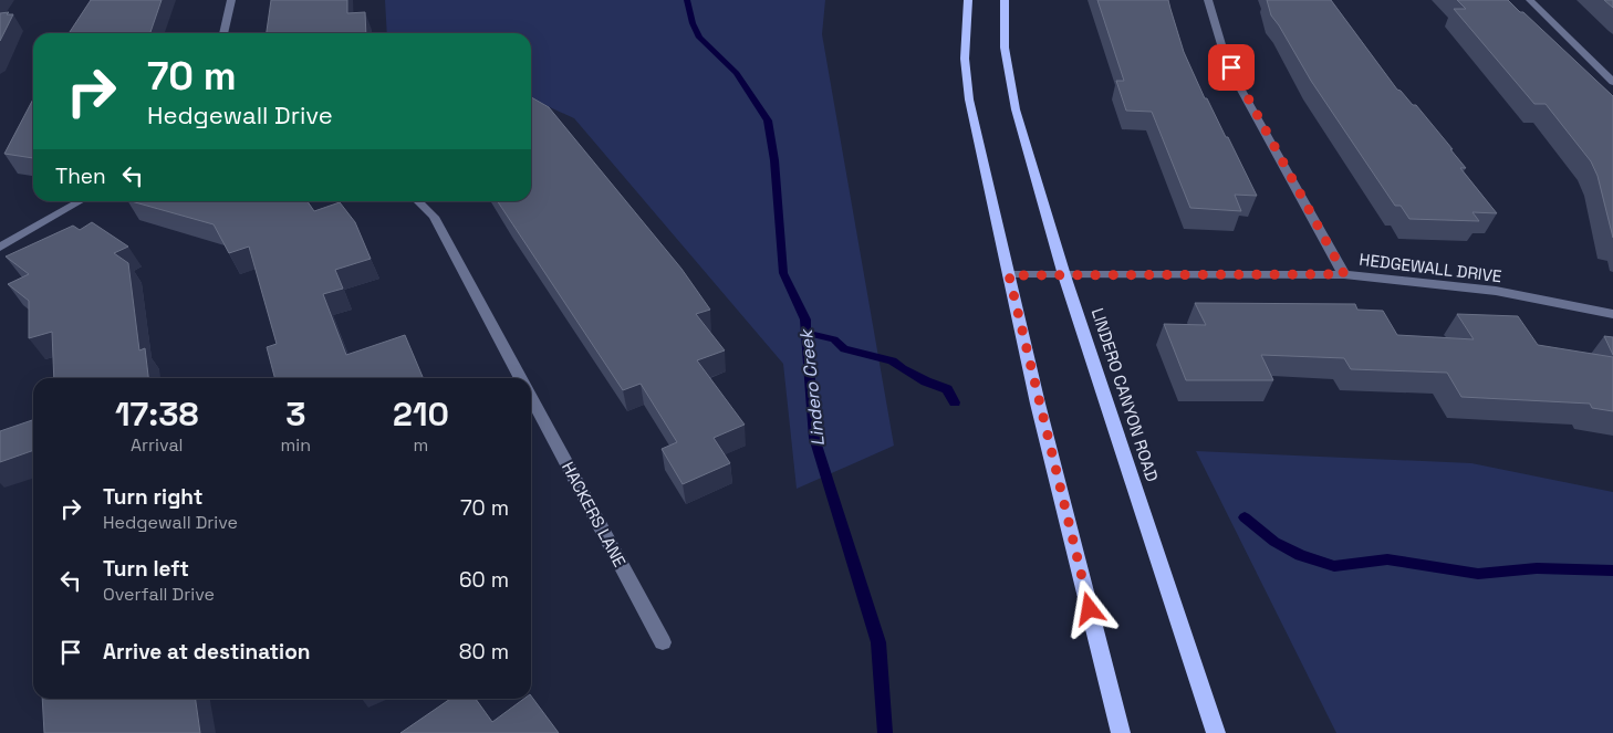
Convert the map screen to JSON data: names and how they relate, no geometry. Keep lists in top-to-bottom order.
{
  "streets": {
    "main road": ["LINDERO CANYON ROAD"],
    "street": ["HEDGEWALL DRIVE", "HACKERS LANE"]
  },
  "crossings": [
    ["HEDGEWALL DRIVE", "LINDERO CANYON ROAD"]
  ],
  "water": ["Lindero Creek"],
  "page": {
    "turn": ["70 m", "Hedgewall Drive"],
    "then": "Then",
    "eta": [
      "17:38",
      "Arrival",
      "3",
      "min",
      "210",
      "m"
    ],
    "list": [
      {
        "name": "Turn right",
        "note": "Hedgewall Drive",
        "value": "70 m"
      },
      {
        "name": "Turn left",
        "note": "Overfall Drive",
        "value": "60 m"
      },
      {
        "name": "Arrive at destination",
        "value": "80 m"
      }
    ]
  }
}
